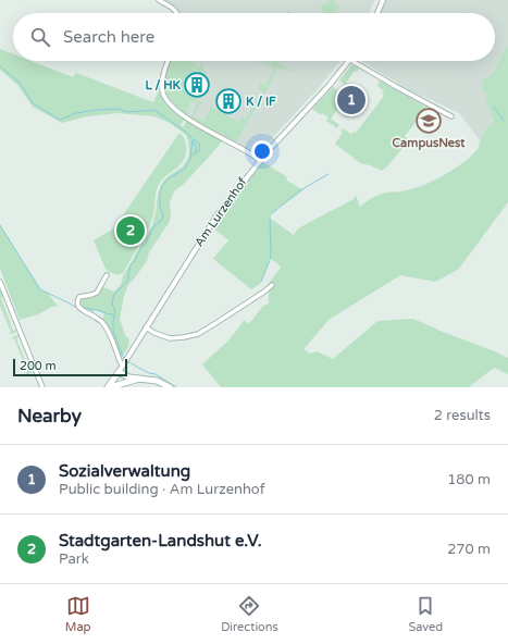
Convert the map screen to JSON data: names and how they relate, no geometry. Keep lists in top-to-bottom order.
{
  "streets": {
    "main road": ["Am Lurzenhof"]
  },
  "places": {
    "building": ["L / HK", "K / IF"],
    "school or university": ["CampusNest"]
  },
  "scale_bar": "200 m",
  "page": {
    "search": "Search here",
    "pins": ["1", "2"],
    "scale": "200 m",
    "heading": ["Nearby", "2 results"],
    "list": [
      {
        "mark": "1",
        "name": "Sozialverwaltung",
        "note": "Public building · Am Lurzenhof",
        "value": "180 m"
      },
      {
        "mark": "2",
        "name": "Stadtgarten-Landshut e.V.",
        "note": "Park",
        "value": "270 m"
      }
    ],
    "nav": ["Map", "Directions", "Saved"]
  }
}
